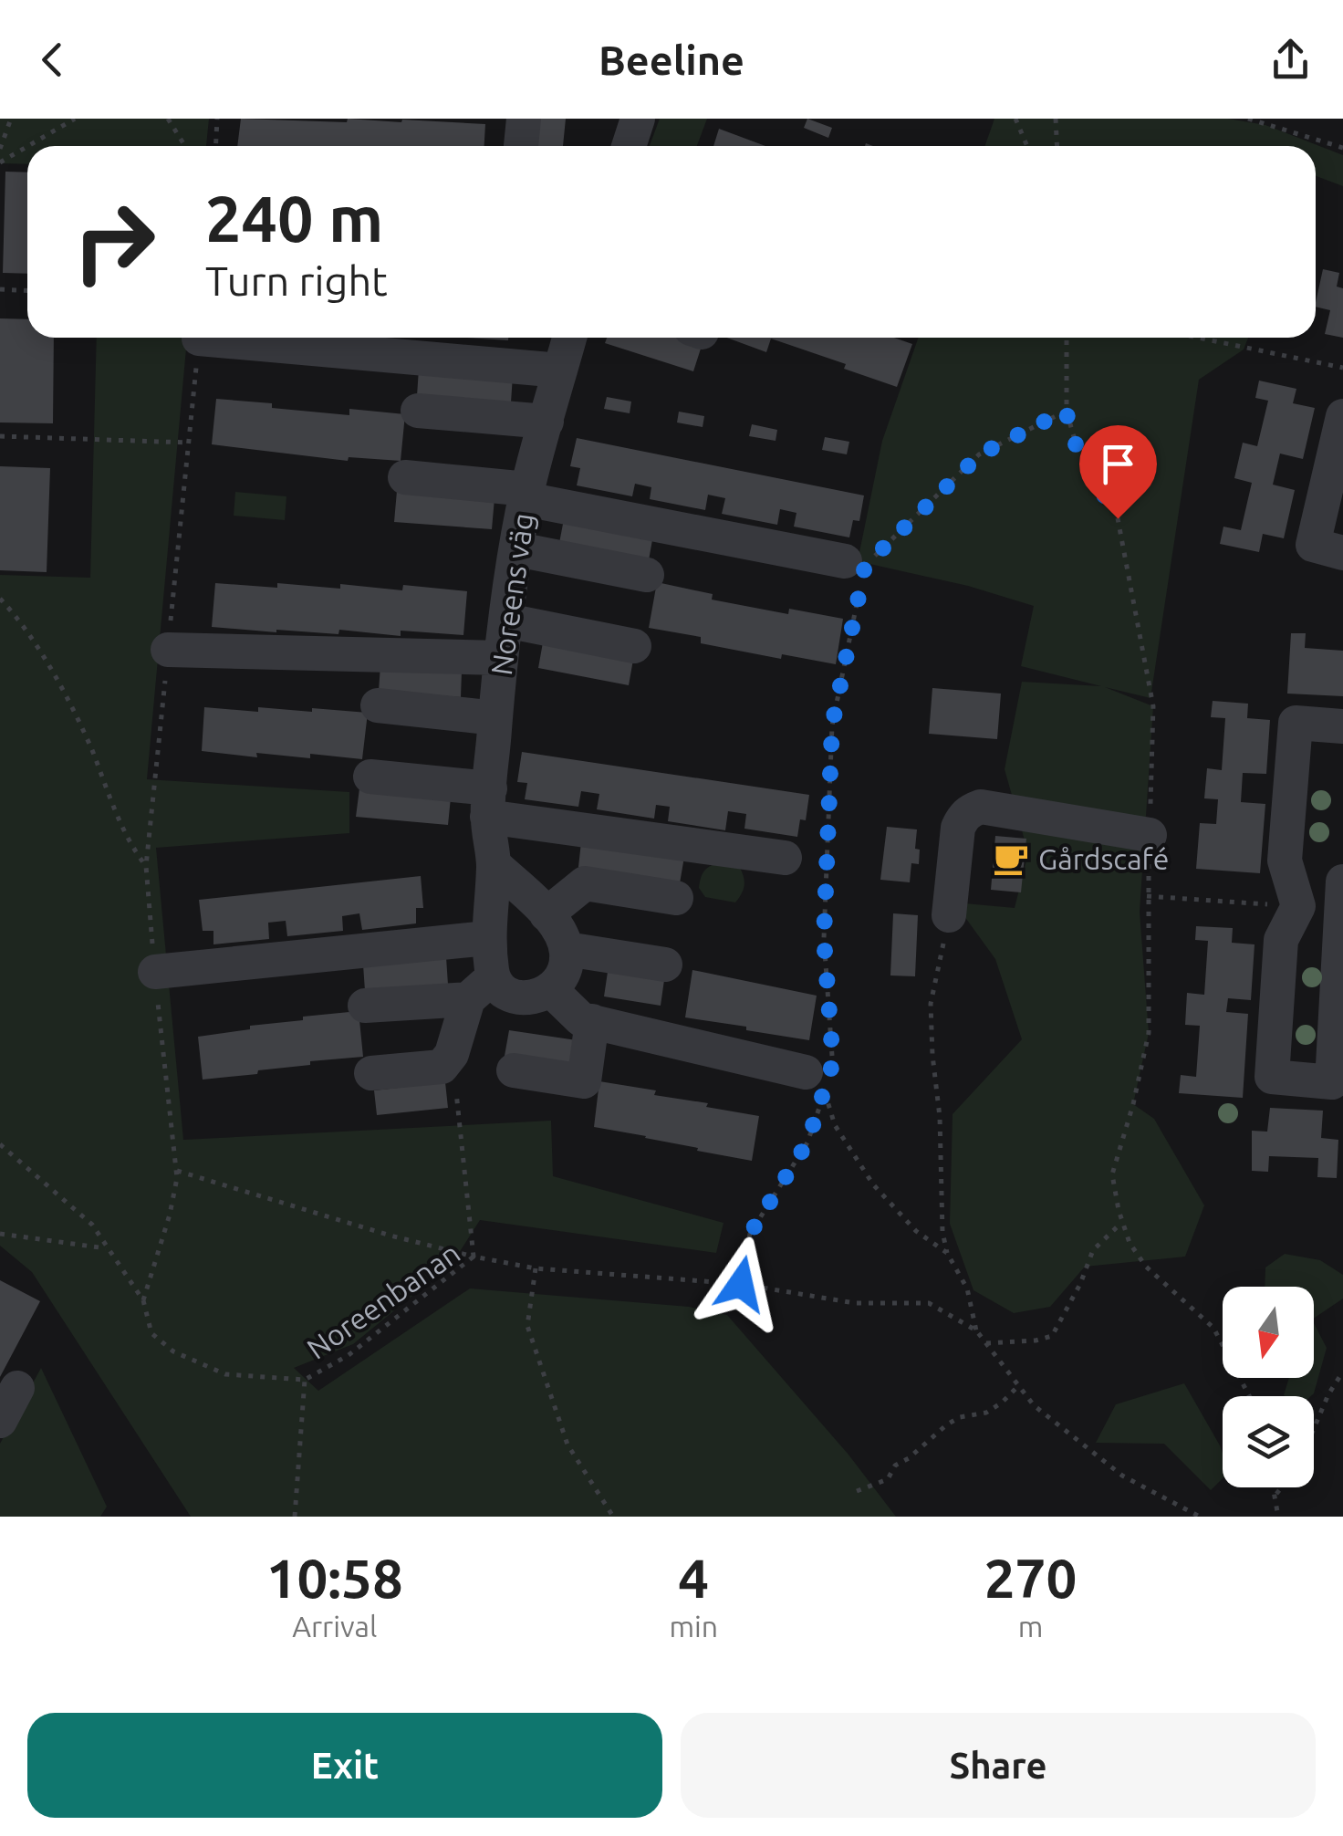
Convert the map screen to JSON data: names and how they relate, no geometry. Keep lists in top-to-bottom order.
{
  "streets": {
    "street": ["Noreens väg"],
    "path": ["Noreenbanan"]
  },
  "places": {
    "cafe": ["Gårdscafé"]
  },
  "north": "bottom",
  "page": {
    "header": "Beeline",
    "turn": ["240 m", "Turn right"],
    "eta": [
      "10:58",
      "Arrival",
      "4",
      "min",
      "270",
      "m"
    ],
    "buttons": ["Exit", "Share"]
  }
}
